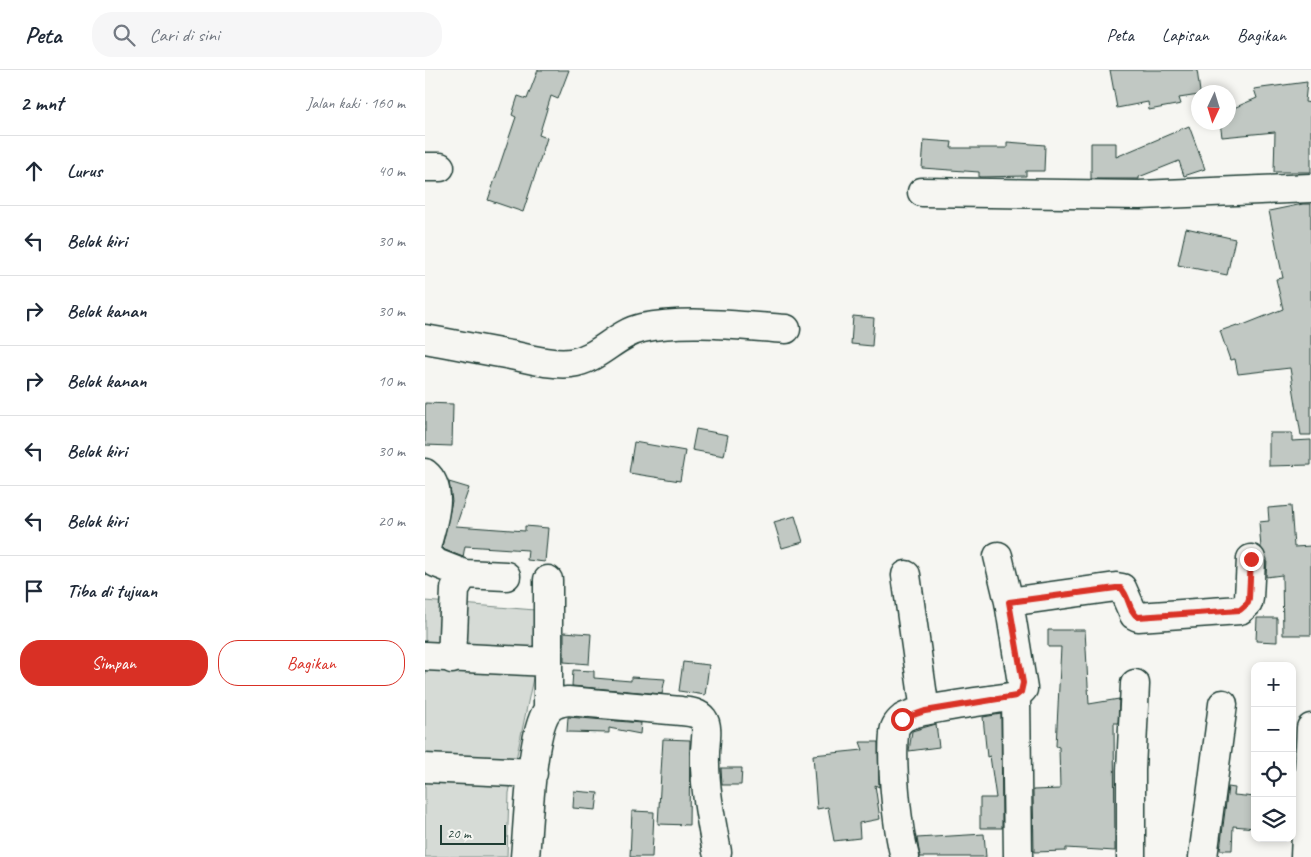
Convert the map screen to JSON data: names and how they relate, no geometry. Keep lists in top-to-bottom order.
{
  "scale_bar": "20 m",
  "north": "bottom",
  "page": {
    "header": "Peta",
    "search": "Cari di sini",
    "nav": ["Peta", "Lapisan", "Bagikan"],
    "heading": ["2 mnt", "Jalan kaki · 160 m"],
    "list": [
      ["Lurus", "40 m"],
      ["Belok kiri", "30 m"],
      ["Belok kanan", "30 m"],
      ["Belok kanan", "10 m"],
      ["Belok kiri", "30 m"],
      ["Belok kiri", "20 m"],
      "Tiba di tujuan"
    ],
    "buttons": ["Simpan", "Bagikan"],
    "map_buttons": ["+", "−"],
    "scale": "20 m"
  }
}
